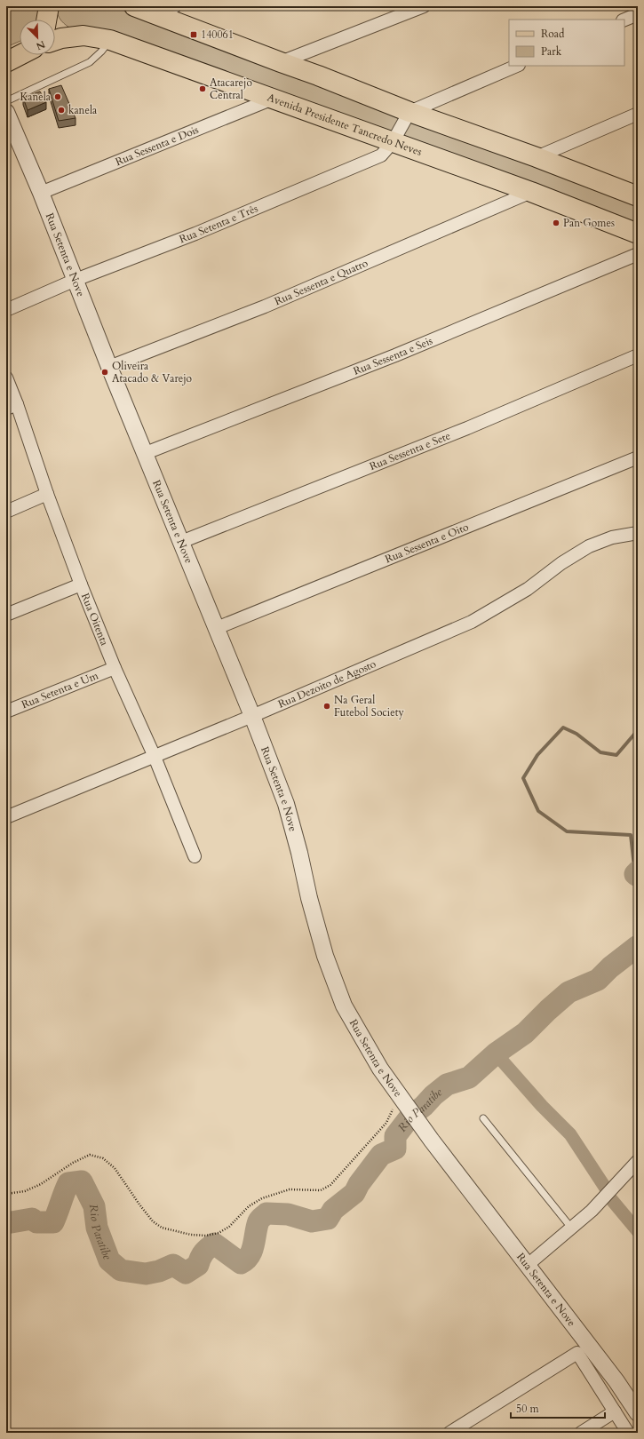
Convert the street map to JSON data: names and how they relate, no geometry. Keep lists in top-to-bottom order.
{
  "streets": {
    "main road": ["Avenida Presidente Tancredo Neves"],
    "street": [
      "Rua Sessenta e Dois",
      "Rua Setenta e Três",
      "Rua Setenta e Nove",
      "Rua Sessenta e Quatro",
      "Rua Sessenta e Seis",
      "Rua Sessenta e Sete",
      "Rua Sessenta e Oito",
      "Rua Oitenta",
      "Rua Dezoito de Agosto",
      "Rua Setenta e Um"
    ]
  },
  "crossings": [
    ["Avenida Presidente Tancredo Neves", "Rua Sessenta e Dois"],
    ["Avenida Presidente Tancredo Neves", "Rua Setenta e Três"],
    ["Avenida Presidente Tancredo Neves", "Rua Sessenta e Quatro"],
    ["Rua Sessenta e Dois", "Rua Setenta e Nove"],
    ["Rua Setenta e Três", "Rua Setenta e Nove"],
    ["Rua Setenta e Nove", "Rua Sessenta e Quatro"],
    ["Rua Setenta e Nove", "Rua Sessenta e Seis"],
    ["Rua Setenta e Nove", "Rua Sessenta e Sete"],
    ["Rua Setenta e Nove", "Rua Sessenta e Oito"],
    ["Rua Setenta e Nove", "Rua Dezoito de Agosto"],
    ["Rua Oitenta", "Rua Dezoito de Agosto"],
    ["Rua Oitenta", "Rua Setenta e Um"]
  ],
  "water": ["Rio Paratibe"],
  "places": {
    "transit": ["140061"],
    "other": [
      "Atacarejo Central",
      "Kanela",
      "kanela",
      "Pan Gomes",
      "Oliveira Atacado & Varejo",
      "Na Geral Futebol Society"
    ]
  },
  "legend": ["Road", "Park"],
  "scale_bar": "50 m",
  "north": "bottom right"
}
